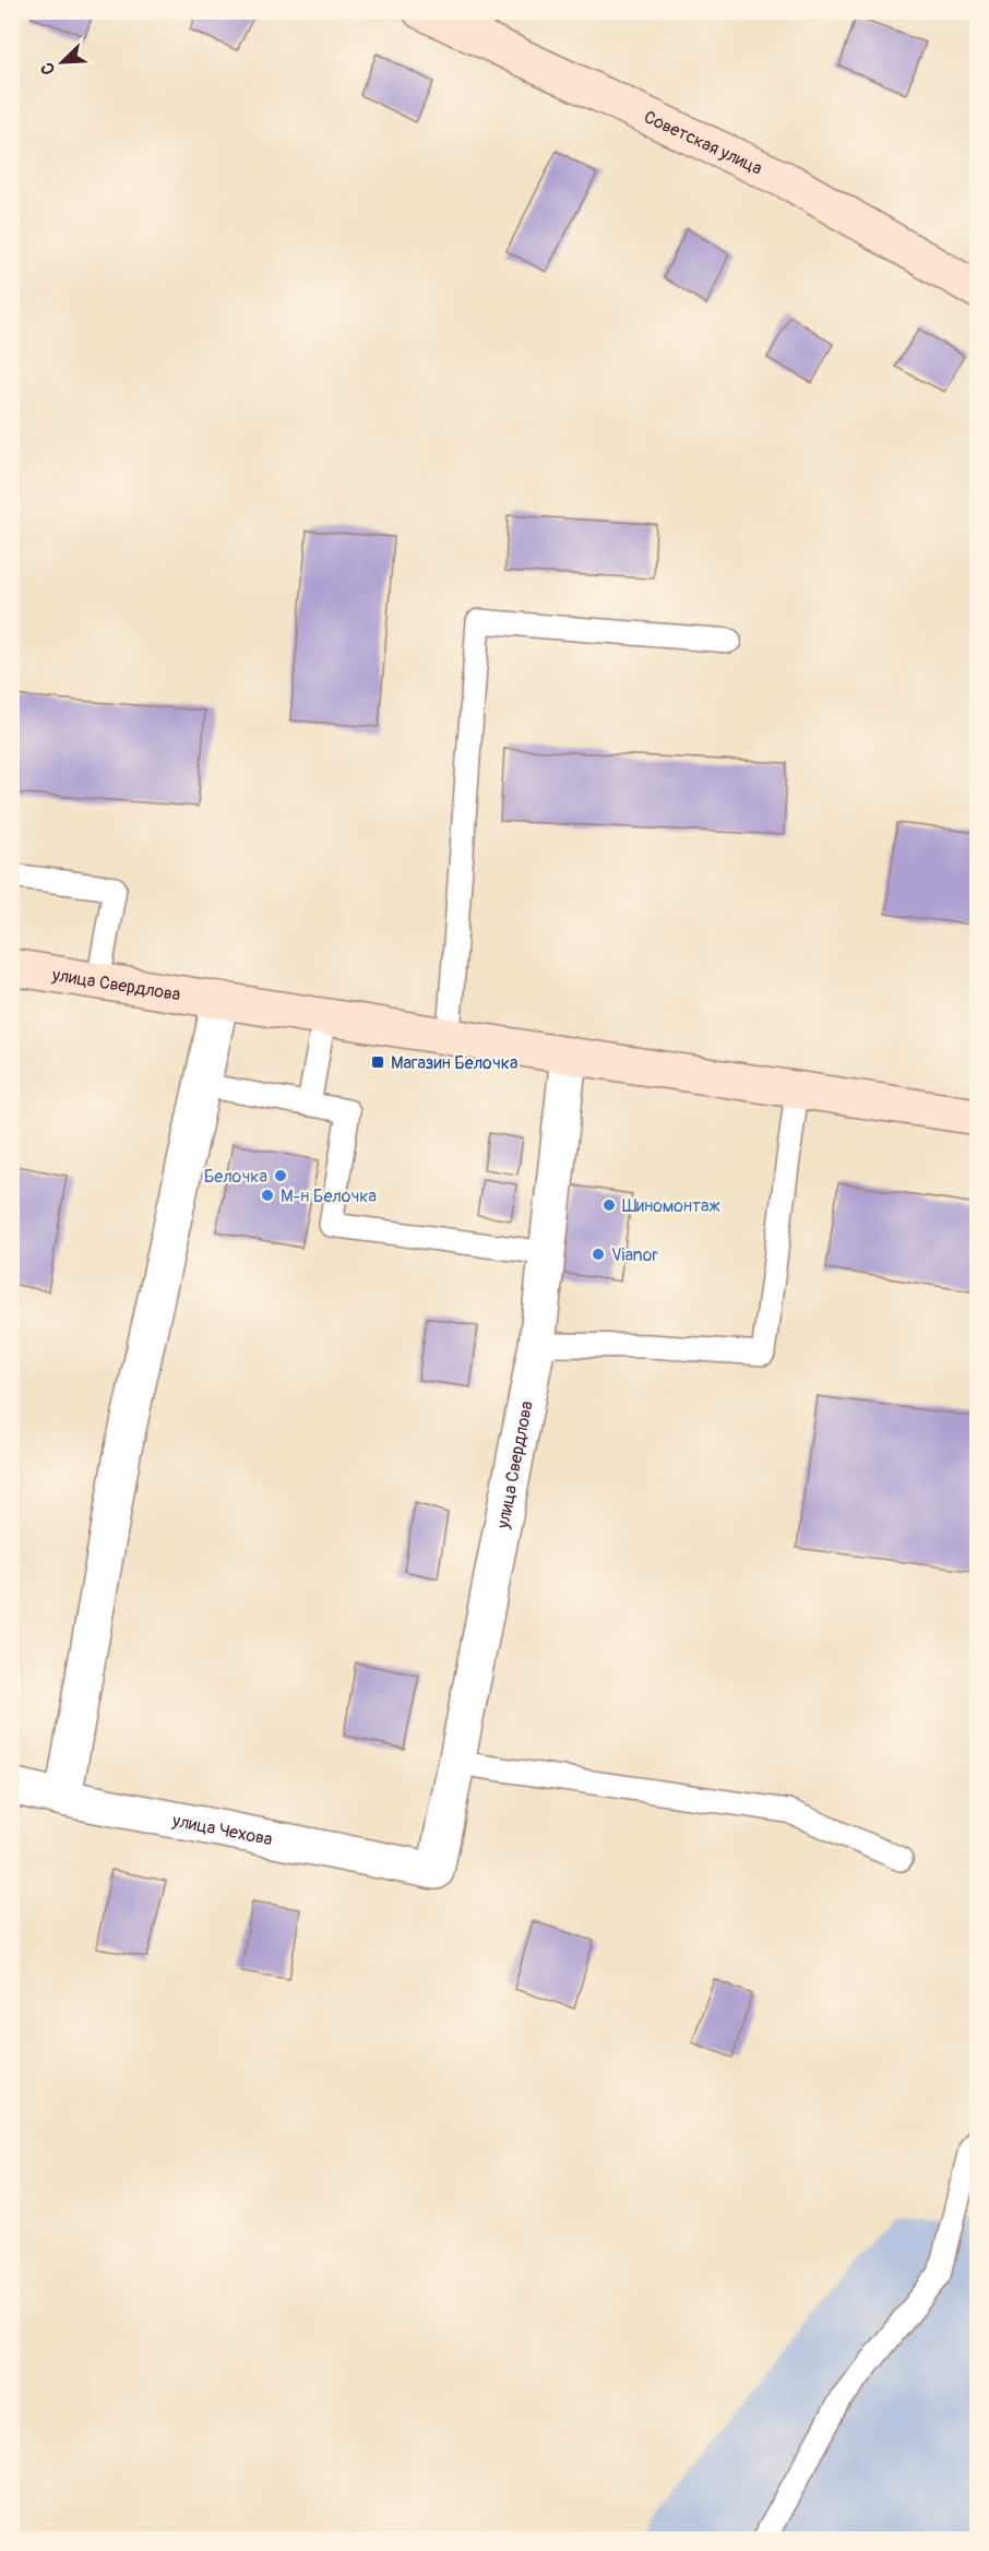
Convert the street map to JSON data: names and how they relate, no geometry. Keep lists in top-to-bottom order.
{
  "streets": {
    "main road": ["Советская улица", "улица Свердлова"],
    "street": ["улица Чехова"]
  },
  "crossings": [
    ["улица Свердлова", "улица Чехова"]
  ],
  "places": {
    "transit": ["Магазин Белочка"],
    "other": [
      "Белочка",
      "М-н Белочка",
      "Шиномонтаж",
      "Vianor"
    ]
  },
  "north": "bottom left"
}
